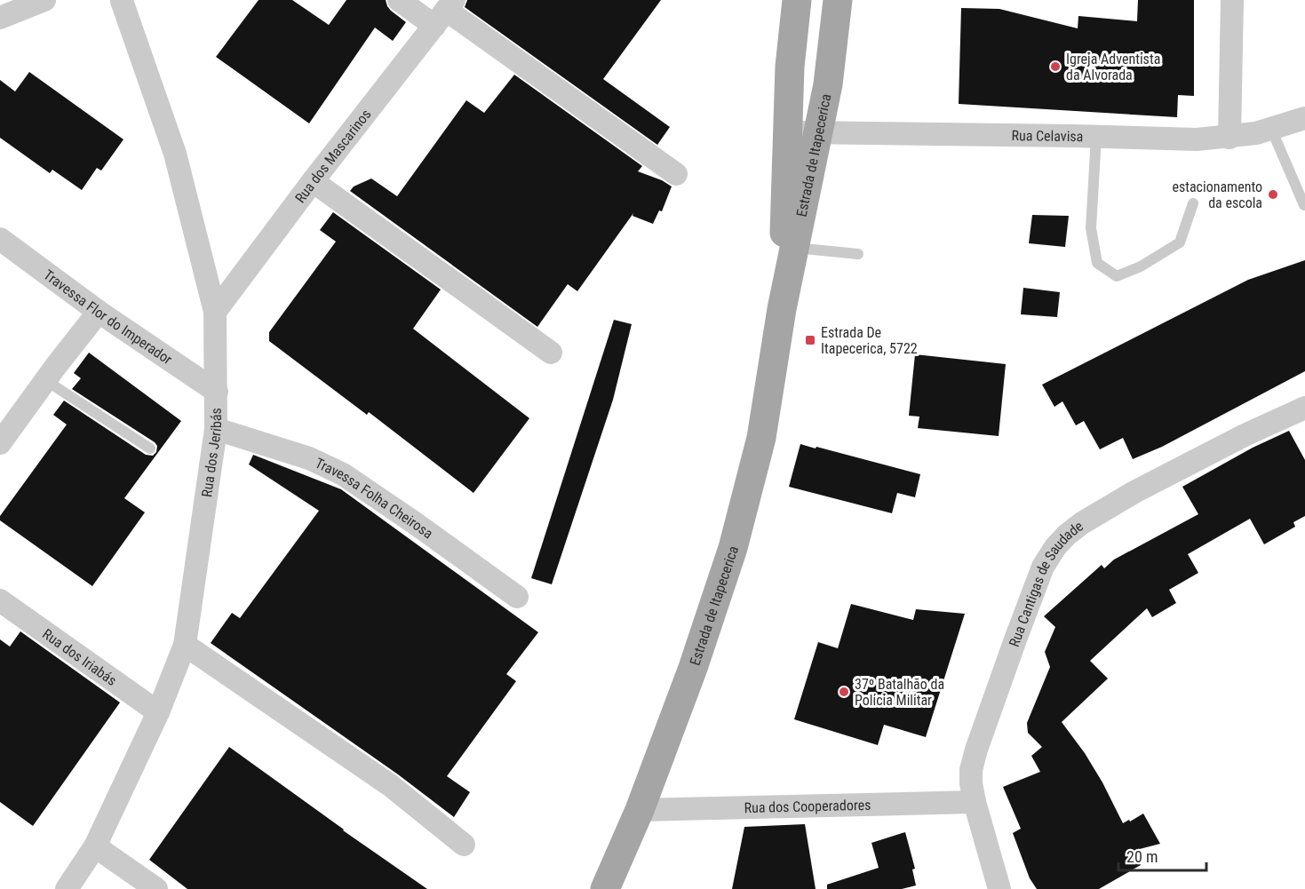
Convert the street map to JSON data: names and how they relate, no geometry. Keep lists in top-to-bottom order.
{
  "streets": {
    "main road": ["Estrada de Itapecerica"],
    "street": [
      "Rua Celavisa",
      "Rua dos Mascarinos",
      "Travessa Flor do Imperador",
      "Rua dos Jeribás",
      "Travessa Folha Cheirosa",
      "Rua Cantigas de Saudade",
      "Rua dos Iriabás",
      "Rua dos Cooperadores"
    ]
  },
  "crossings": [
    ["Rua Celavisa", "Estrada de Itapecerica"],
    ["Rua dos Mascarinos", "Rua dos Jeribás"],
    ["Estrada de Itapecerica", "Rua dos Cooperadores"],
    ["Travessa Flor do Imperador", "Rua dos Jeribás"],
    ["Rua dos Jeribás", "Travessa Folha Cheirosa"],
    ["Rua dos Jeribás", "Rua dos Iriabás"],
    ["Rua Cantigas de Saudade", "Rua dos Cooperadores"]
  ],
  "places": {
    "other": ["Igreja Adventista da Alvorada", "estacionamento da escola", "37º Batalhão da Policia Militar"],
    "transit": ["Estrada De Itapecerica, 5722"]
  },
  "scale_bar": "20 m"
}
